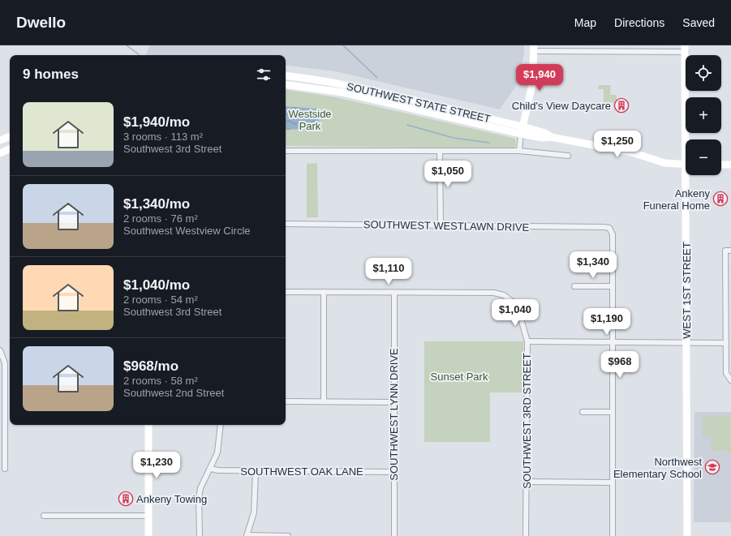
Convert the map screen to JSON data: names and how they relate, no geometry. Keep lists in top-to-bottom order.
{
  "streets": {
    "main road": ["SOUTHWEST STATE STREET", "WEST 1ST STREET"],
    "street": [
      "SOUTHWEST WESTLAWN DRIVE",
      "SOUTHWEST LYNN DRIVE",
      "SOUTHWEST 3RD STREET",
      "SOUTHWEST OAK LANE"
    ]
  },
  "crossings": [
    ["SOUTHWEST LYNN DRIVE", "SOUTHWEST 3RD STREET"],
    ["SOUTHWEST LYNN DRIVE", "SOUTHWEST OAK LANE"]
  ],
  "parks": ["Westside Park", "Sunset Park"],
  "places": {
    "building": ["Child's View Daycare", "Ankeny Funeral Home", "Ankeny Towing"],
    "school or university": ["Northwest Elementary School"]
  },
  "page": {
    "header": "Dwello",
    "nav": ["Map", "Directions", "Saved"],
    "map_buttons": ["+", "−"],
    "heading": "9 homes",
    "price": [
      "$1,940",
      "$1,250",
      "$1,050",
      "$1,340",
      "$1,110",
      "$1,040",
      "$1,190",
      "$968",
      "$1,230"
    ],
    "list": [
      {
        "name": "$1,940/mo",
        "note": "3 rooms · 113 m² · Southwest 3rd Street"
      },
      {
        "name": "$1,340/mo",
        "note": "2 rooms · 76 m² · Southwest Westview Circle"
      },
      {
        "name": "$1,040/mo",
        "note": "2 rooms · 54 m² · Southwest 3rd Street"
      },
      {
        "name": "$968/mo",
        "note": "2 rooms · 58 m² · Southwest 2nd Street"
      }
    ]
  }
}
